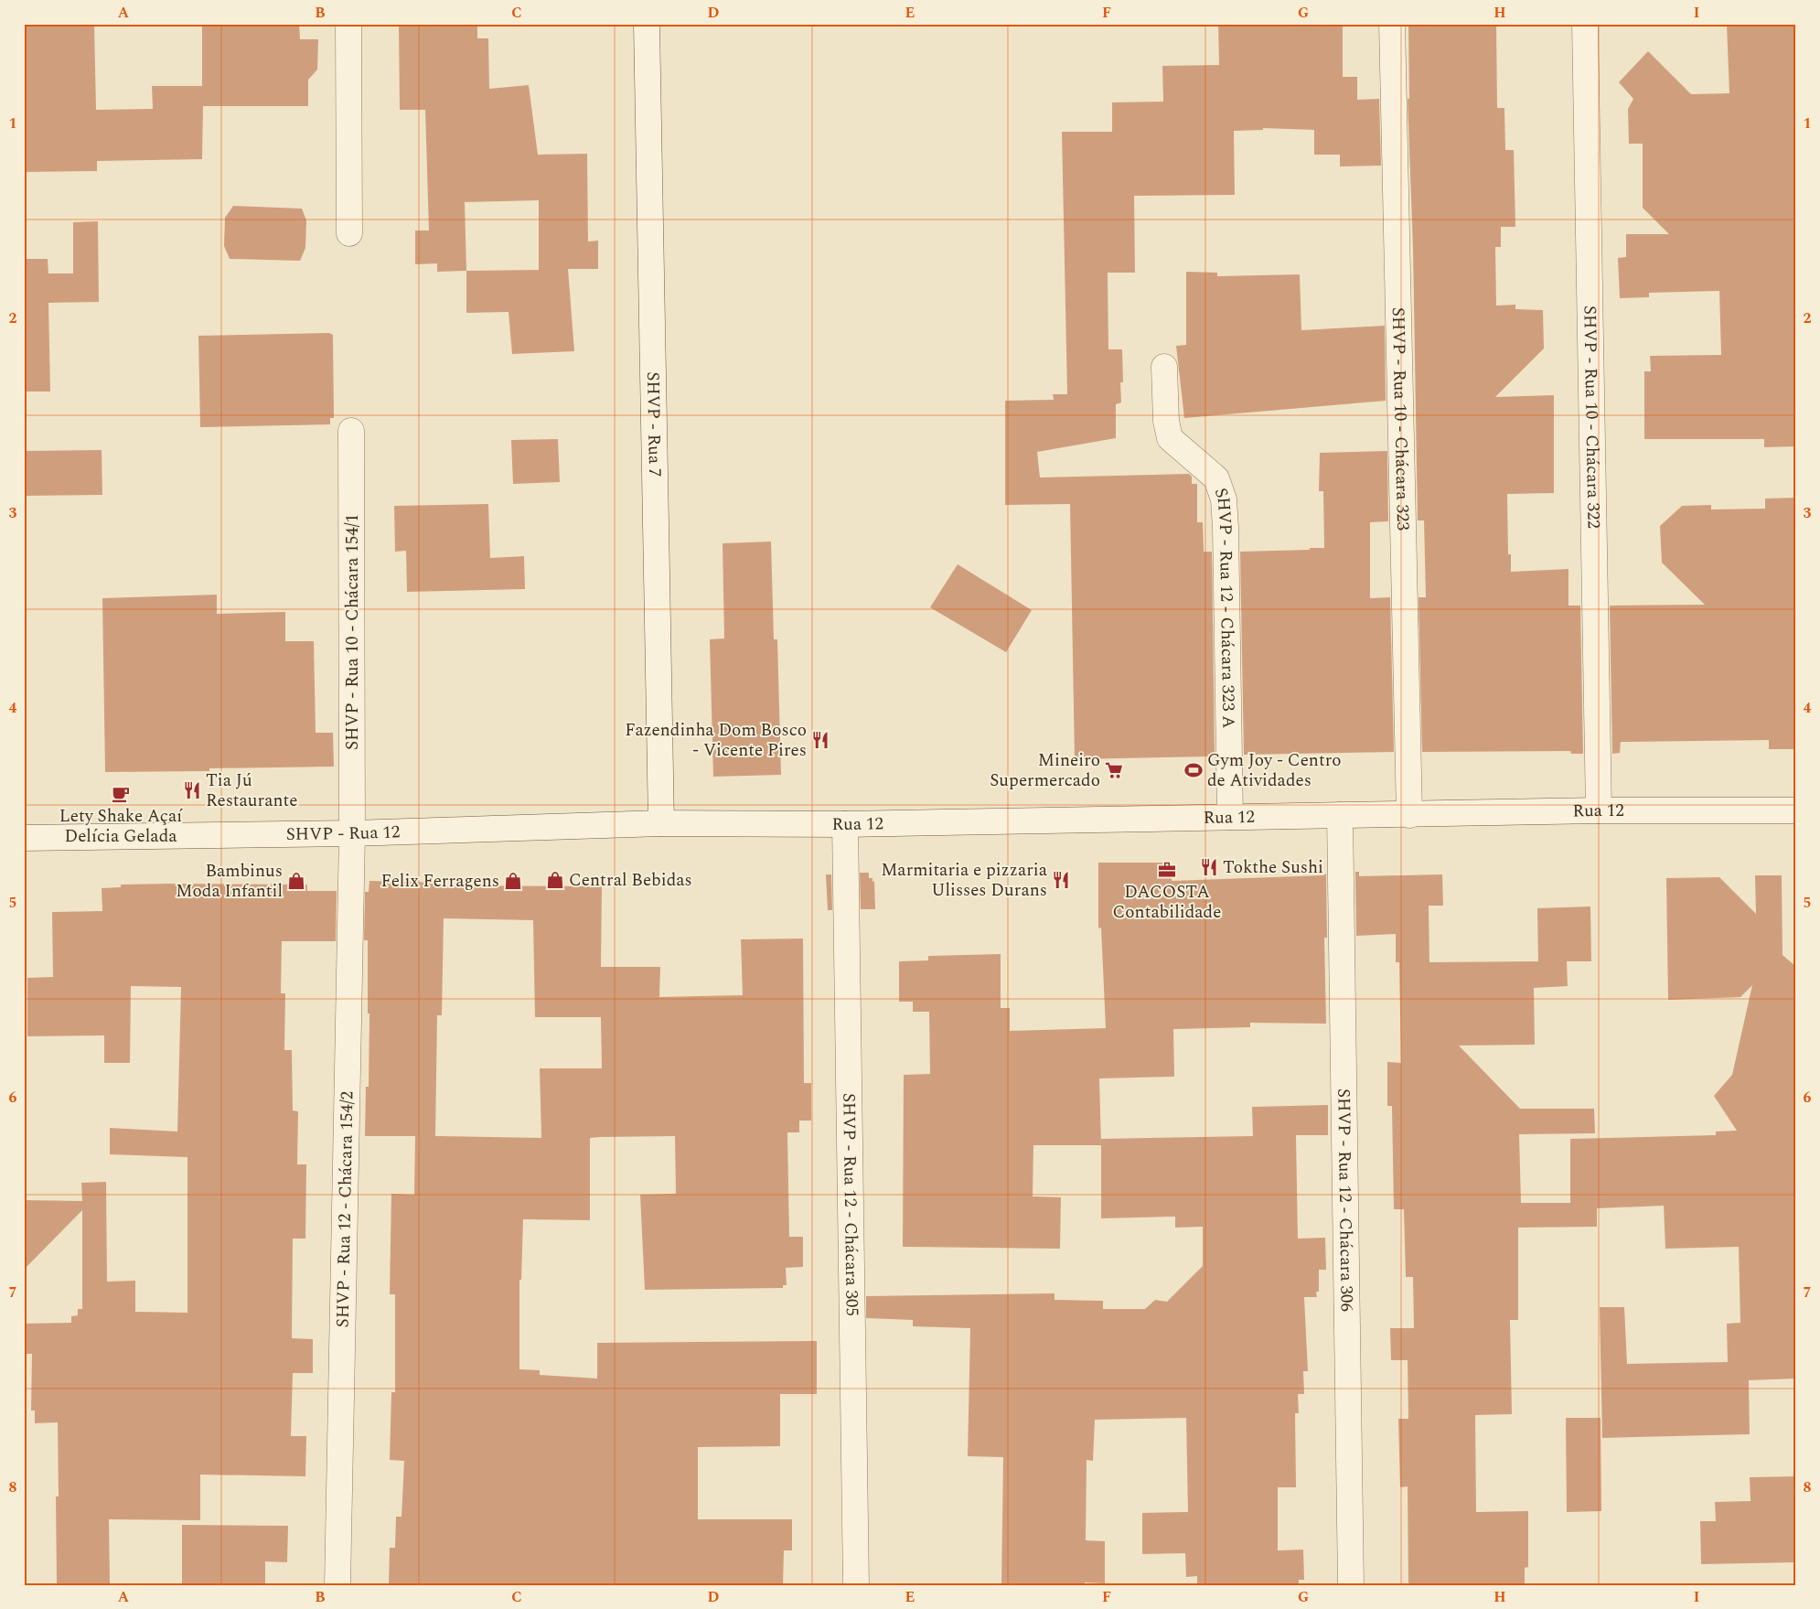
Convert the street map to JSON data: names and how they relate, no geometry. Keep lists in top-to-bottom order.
{
  "streets": {
    "street": [
      "SHVP - Rua 10 - Chácara 322",
      "SHVP - Rua 10 - Chácara 323",
      "SHVP - Rua 7",
      "SHVP - Rua 12 - Chácara 323 A",
      "SHVP - Rua 10 - Chácara 154/1",
      "Rua 12",
      "SHVP - Rua 12",
      "SHVP - Rua 12 - Chácara 306",
      "SHVP - Rua 12 - Chácara 305",
      "SHVP - Rua 12 - Chácara 154/2"
    ]
  },
  "crossings": [
    ["SHVP - Rua 10 - Chácara 322", "Rua 12"],
    ["SHVP - Rua 10 - Chácara 323", "Rua 12"],
    ["SHVP - Rua 7", "Rua 12"],
    ["SHVP - Rua 7", "SHVP - Rua 12"],
    ["SHVP - Rua 12 - Chácara 323 A", "Rua 12"],
    ["SHVP - Rua 10 - Chácara 154/1", "SHVP - Rua 12"],
    ["SHVP - Rua 10 - Chácara 154/1", "SHVP - Rua 12 - Chácara 154/2"],
    ["Rua 12", "SHVP - Rua 12"],
    ["Rua 12", "SHVP - Rua 12 - Chácara 306"],
    ["Rua 12", "SHVP - Rua 12 - Chácara 305"],
    ["SHVP - Rua 12", "SHVP - Rua 12 - Chácara 154/2"]
  ],
  "places": {
    "restaurant": [
      "Fazendinha Dom Bosco - Vicente Pires",
      "Tia Jú Restaurante",
      "Tokthe Sushi",
      "Marmitaria e pizzaria Ulisses Durans"
    ],
    "supermarket": ["Mineiro Supermercado"],
    "sports": ["Gym Joy - Centro de Atividades"],
    "cafe": ["Lety Shake Açaí Delícia Gelada"],
    "office": ["DACOSTA Contabilidade"],
    "shop": ["Central Bebidas", "Bambinus Moda Infantil", "Felix Ferragens"]
  },
  "grid": {
    "columns": [
      "A",
      "B",
      "C",
      "D",
      "E",
      "F",
      "G",
      "H",
      "I"
    ],
    "rows": [
      "1",
      "2",
      "3",
      "4",
      "5",
      "6",
      "7",
      "8"
    ]
  }
}
